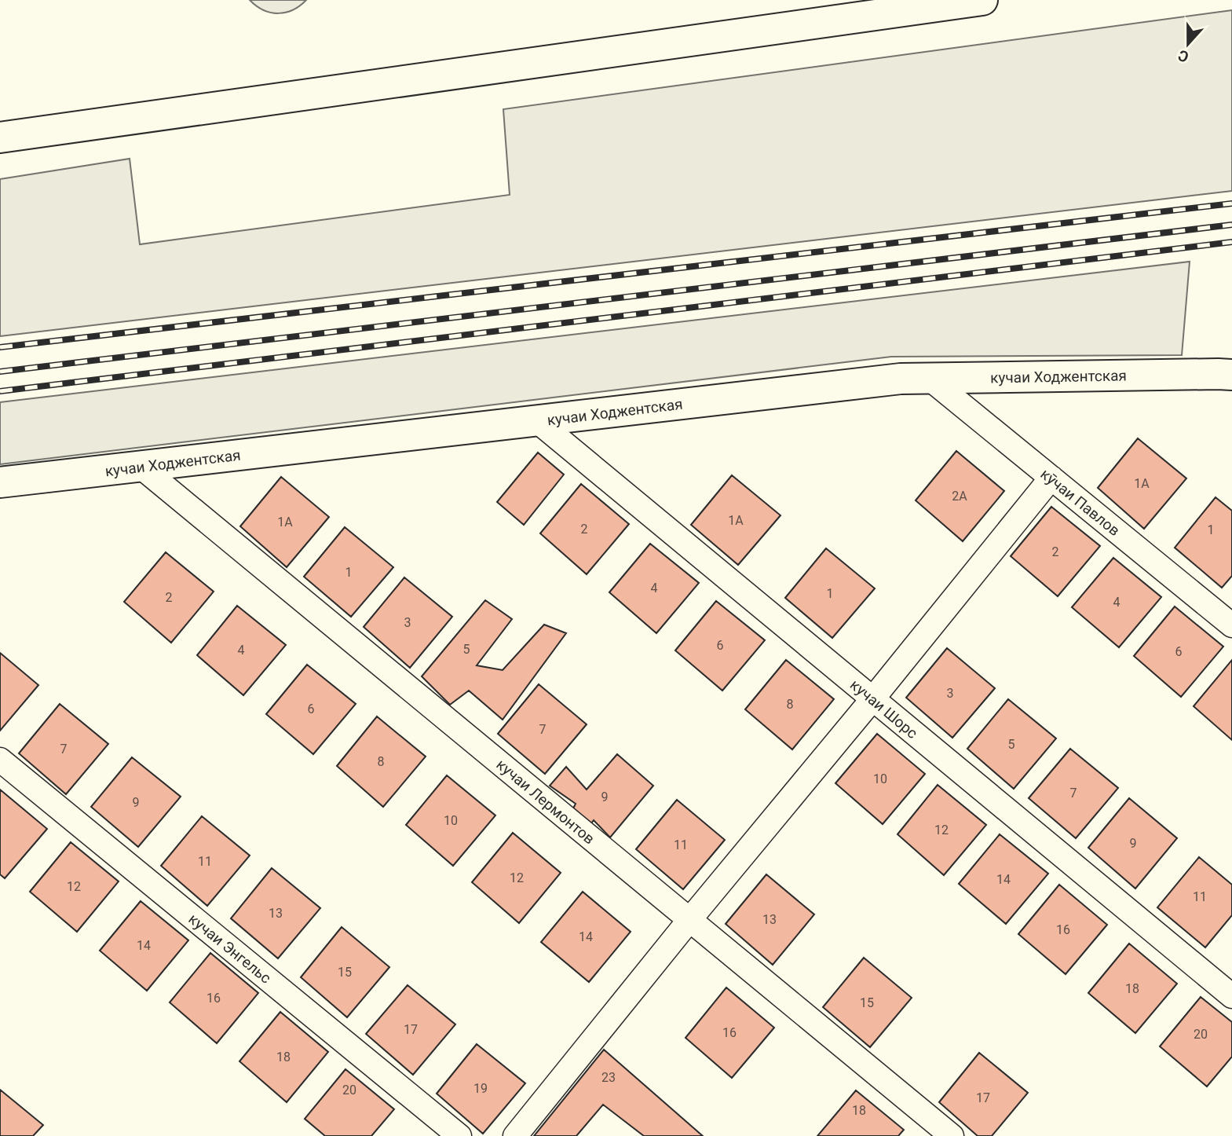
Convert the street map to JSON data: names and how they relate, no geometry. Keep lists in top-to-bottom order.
{
  "streets": {
    "main road": ["кучаи Ходжентская"],
    "street": [
      "кӯчаи Павлов",
      "кучаи Шорс",
      "кучаи Лермонтов",
      "кучаи Энгельс"
    ]
  },
  "crossings": [
    ["кучаи Ходжентская", "кӯчаи Павлов"],
    ["кучаи Ходжентская", "кучаи Шорс"],
    ["кучаи Ходжентская", "кучаи Лермонтов"]
  ],
  "house_numbers": [
    "1А",
    "2А",
    "1А",
    "1А",
    "2",
    "1",
    "2",
    "1",
    "4",
    "1",
    "2",
    "4",
    "3",
    "6",
    "5",
    "4",
    "6",
    "3",
    "8",
    "6",
    "7",
    "5",
    "7",
    "8",
    "10",
    "7",
    "9",
    "9",
    "10",
    "12",
    "9",
    "11",
    "11",
    "12",
    "14",
    "12",
    "11",
    "13",
    "13",
    "16",
    "14",
    "14",
    "15",
    "18",
    "16",
    "15",
    "17",
    "16",
    "20",
    "18",
    "23",
    "19",
    "20",
    "17",
    "18"
  ],
  "north": "bottom"
}
